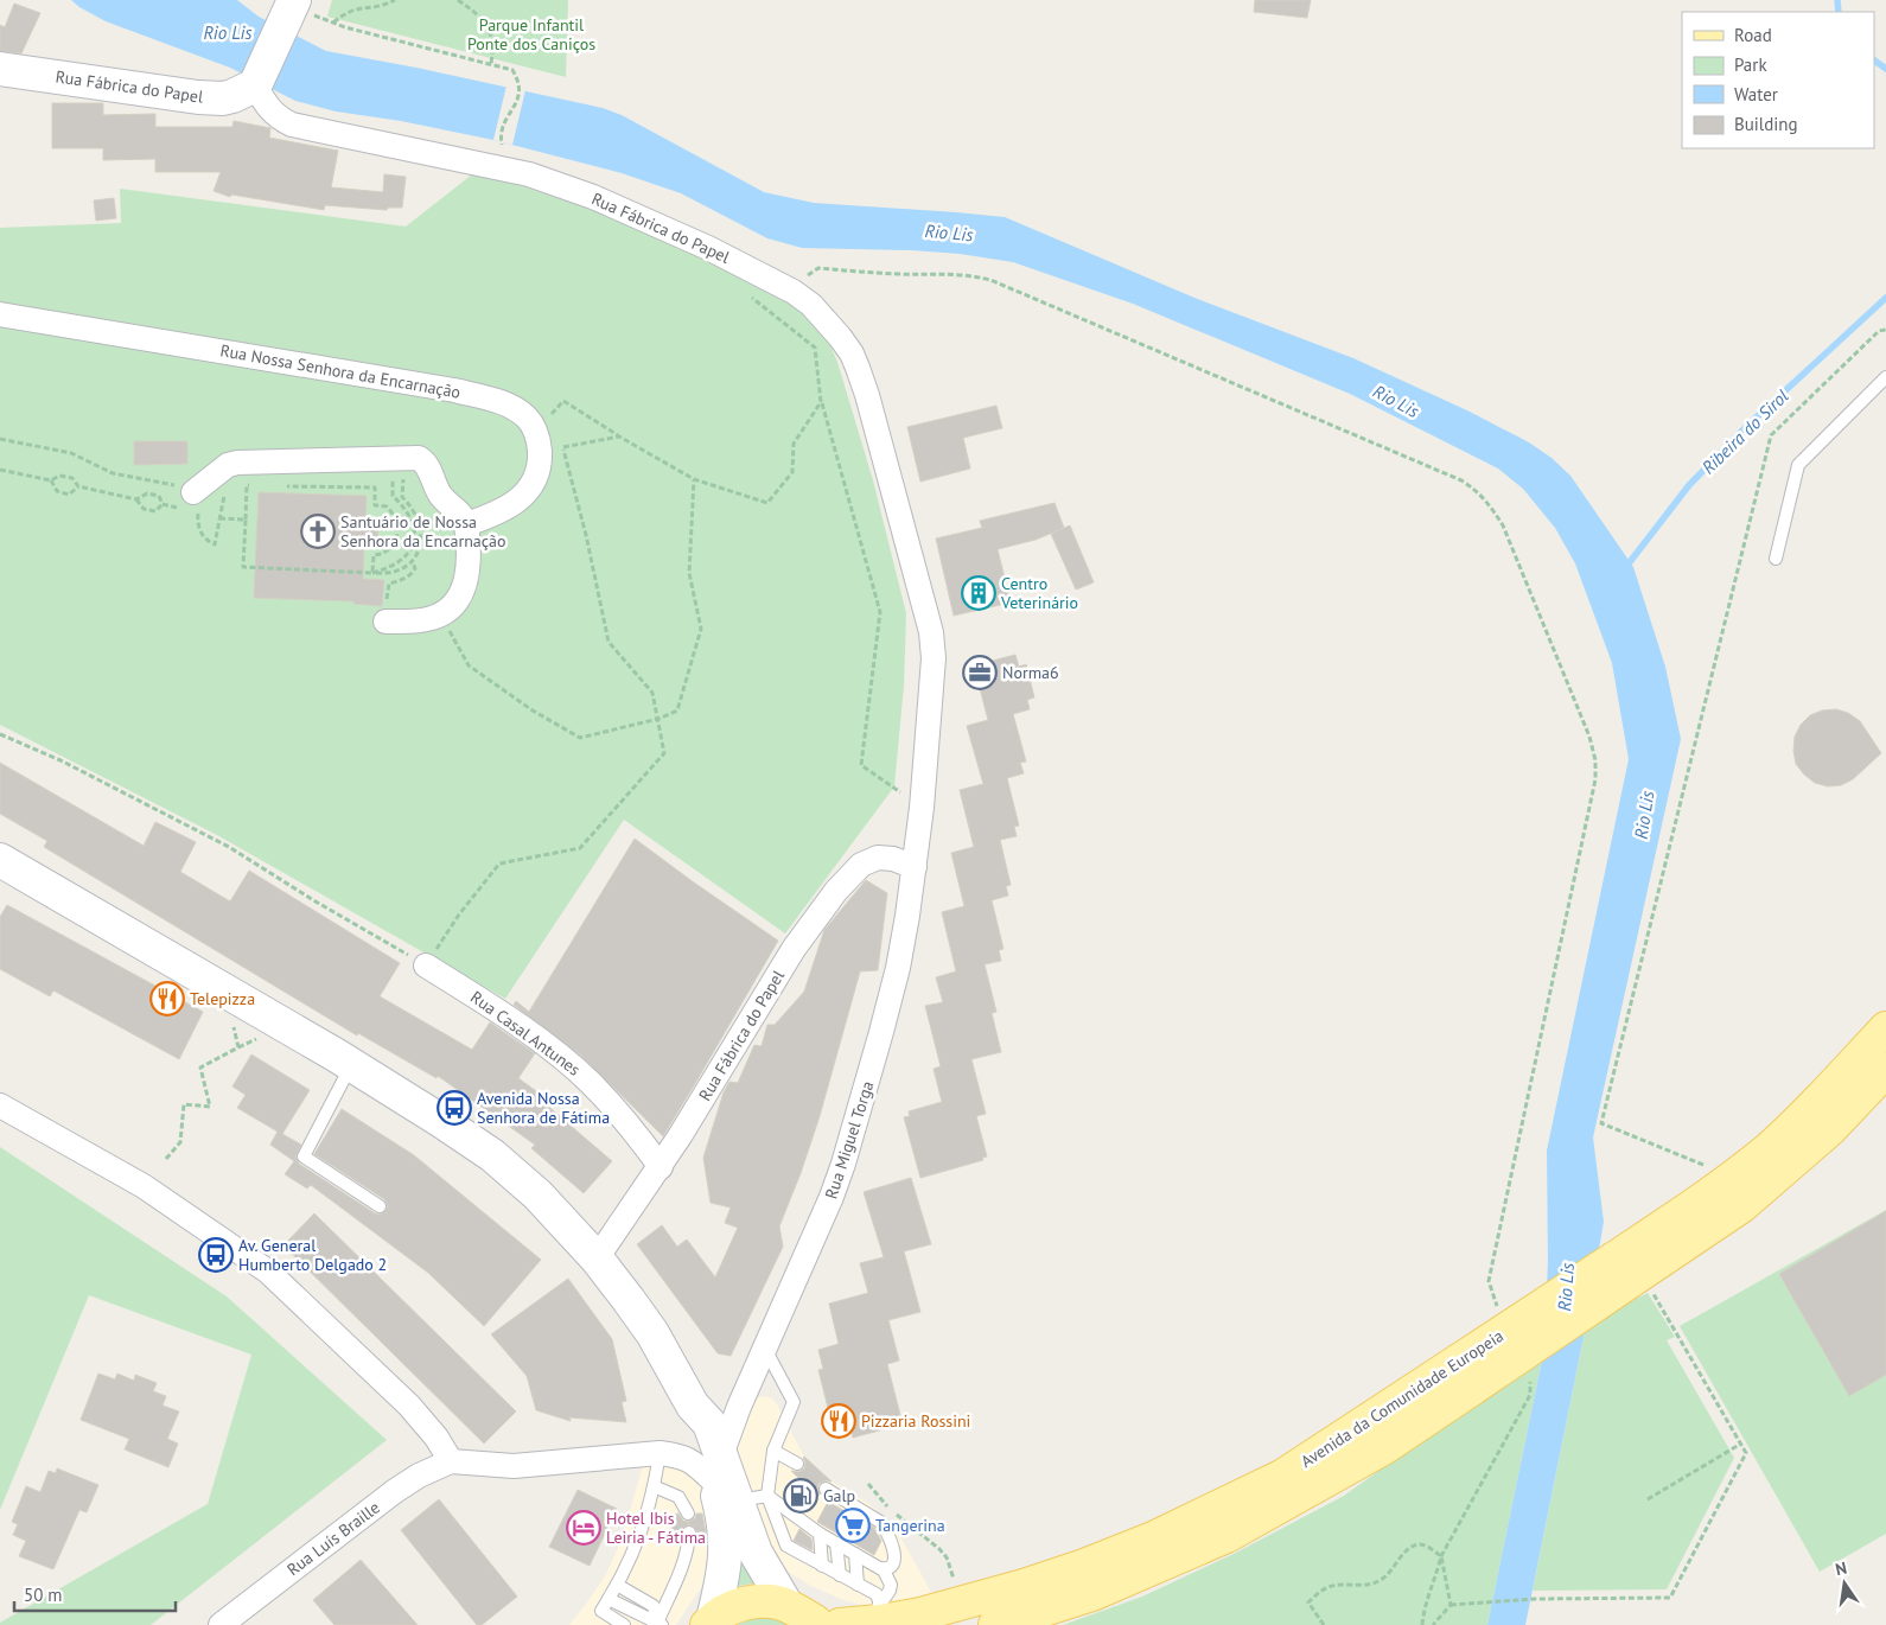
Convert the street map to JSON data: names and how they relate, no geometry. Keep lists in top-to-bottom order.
{
  "streets": {
    "main road": ["Rua Fábrica do Papel", "Avenida da Comunidade Europeia"],
    "street": [
      "Rua Nossa Senhora da Encarnação",
      "Rua Casal Antunes",
      "Rua Miguel Torga",
      "Rua Luís Braille"
    ]
  },
  "crossings": [
    ["Rua Fábrica do Papel", "Rua Casal Antunes"],
    ["Rua Fábrica do Papel", "Rua Miguel Torga"]
  ],
  "water": ["Rio Lis", "Ribeira do Sirol"],
  "parks": ["Parque Infantil Ponte dos Caniços"],
  "places": {
    "church": ["Santuário de Nossa Senhora da Encarnação"],
    "building": ["Centro Veterinário"],
    "office": ["Norma6"],
    "restaurant": ["Telepizza", "Pizzaria Rossini"],
    "bus stop": ["Avenida Nossa Senhora de Fátima", "Av. General Humberto Delgado 2"],
    "fuel station": ["Galp"],
    "supermarket": ["Tangerina"],
    "hotel": ["Hotel Ibis Leiria - Fátima"]
  },
  "legend": [
    "Road",
    "Park",
    "Water",
    "Building"
  ],
  "scale_bar": "50 m",
  "north": "top"
}
